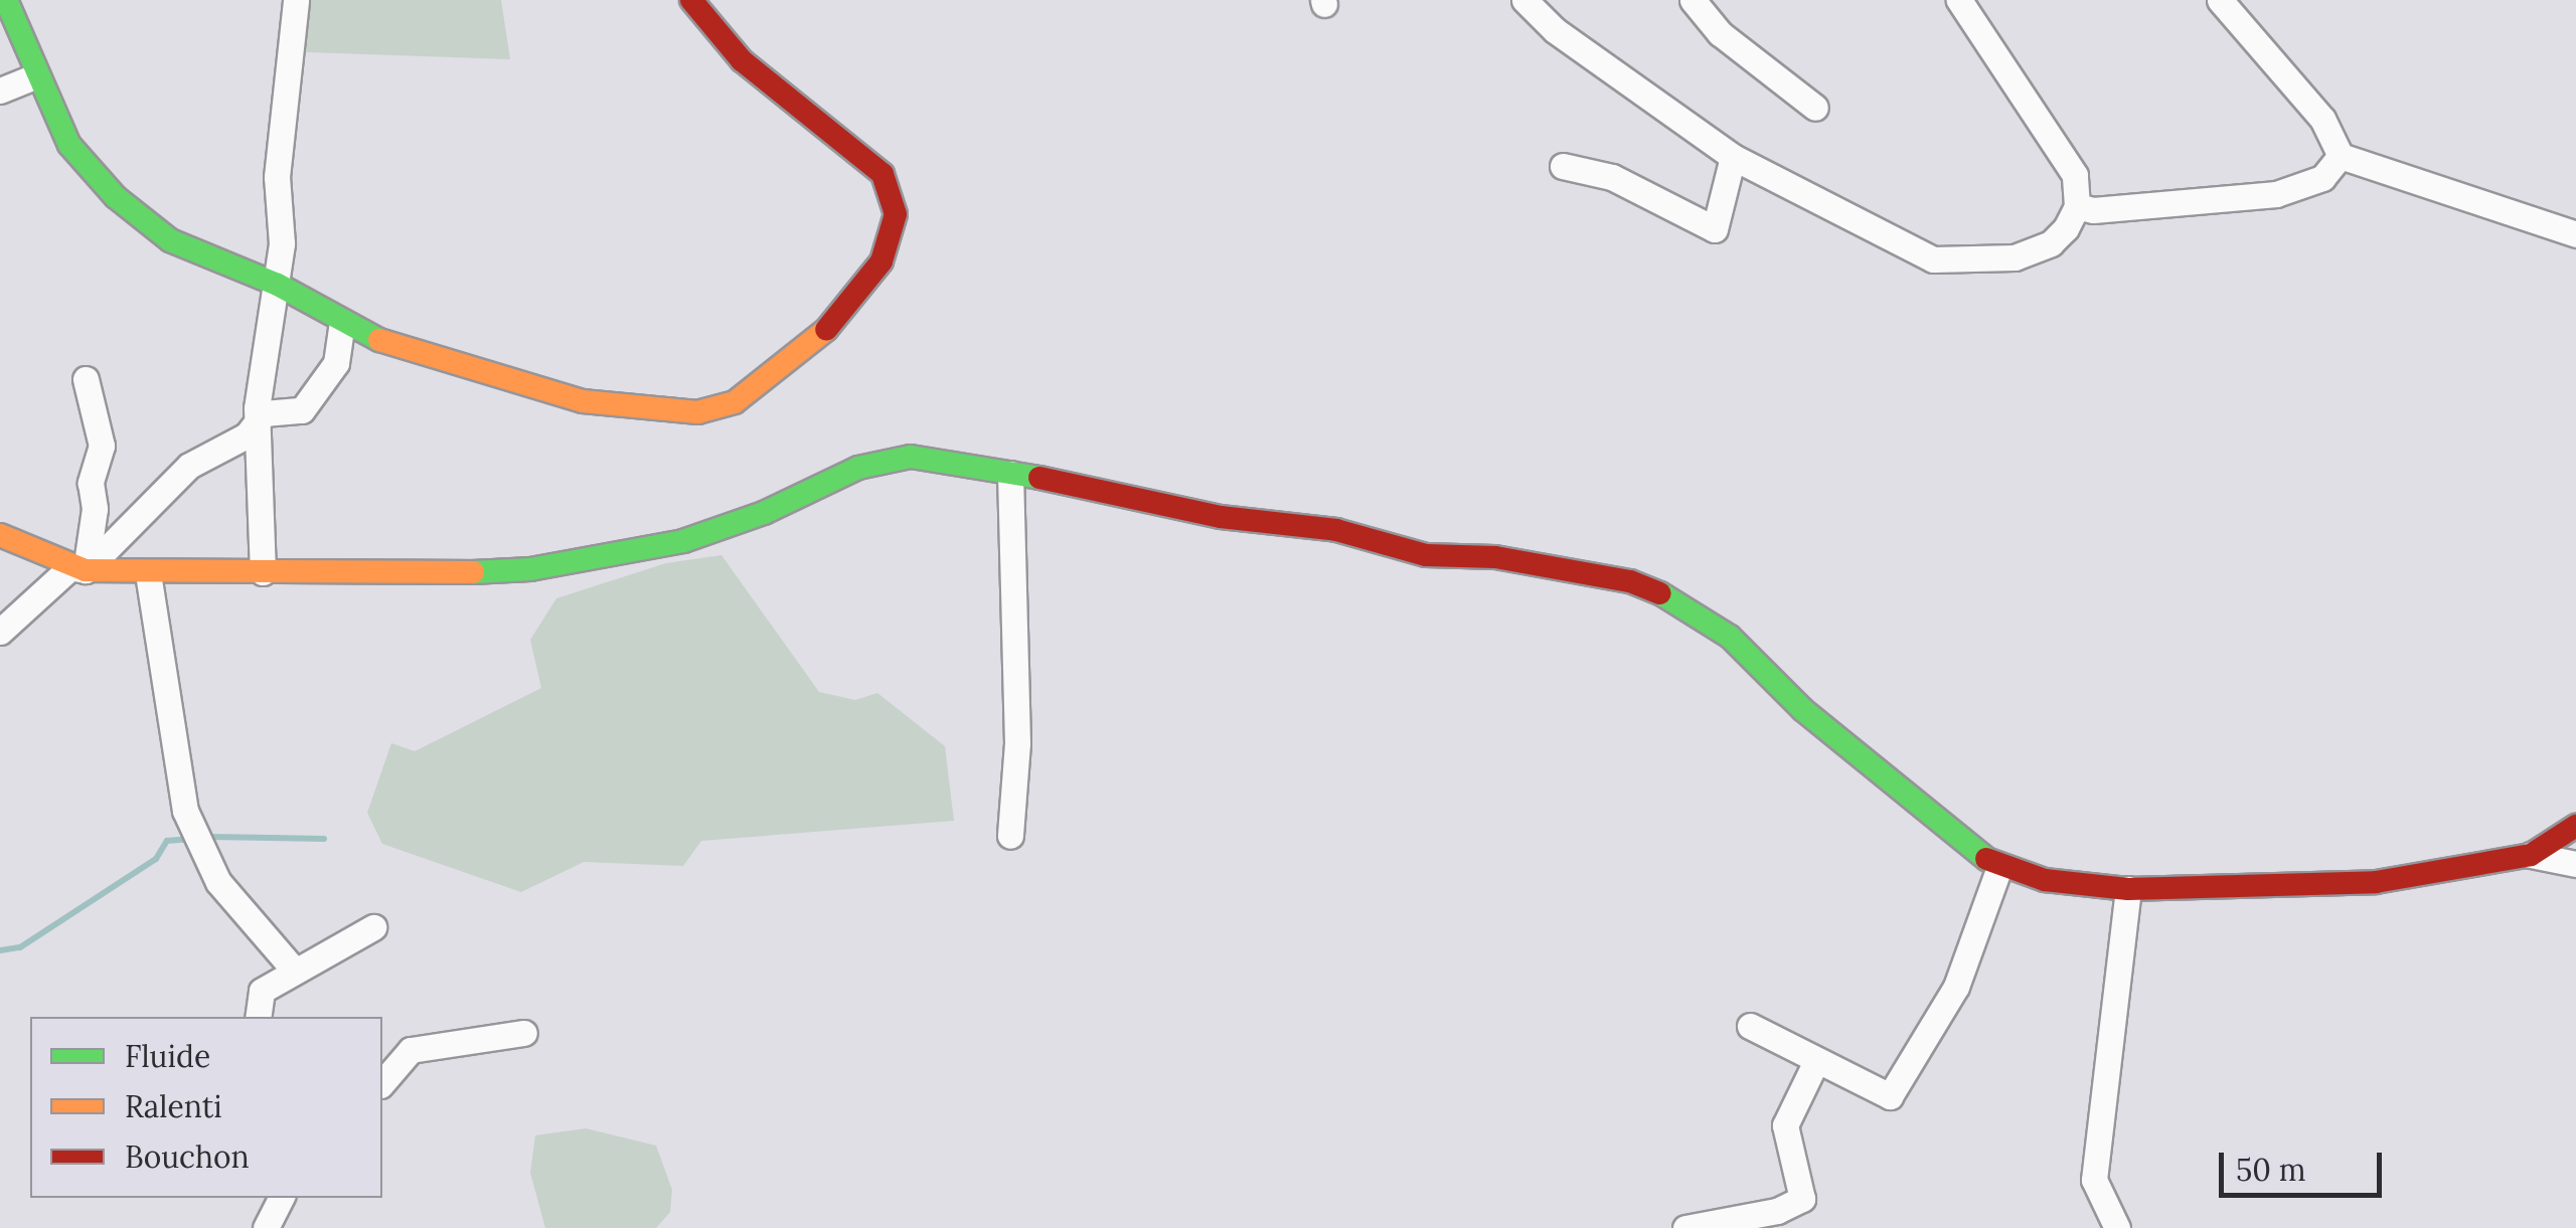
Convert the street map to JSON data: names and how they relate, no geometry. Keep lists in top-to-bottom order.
{
  "legend": ["Fluide", "Ralenti", "Bouchon"],
  "scale_bar": "50 m"
}
